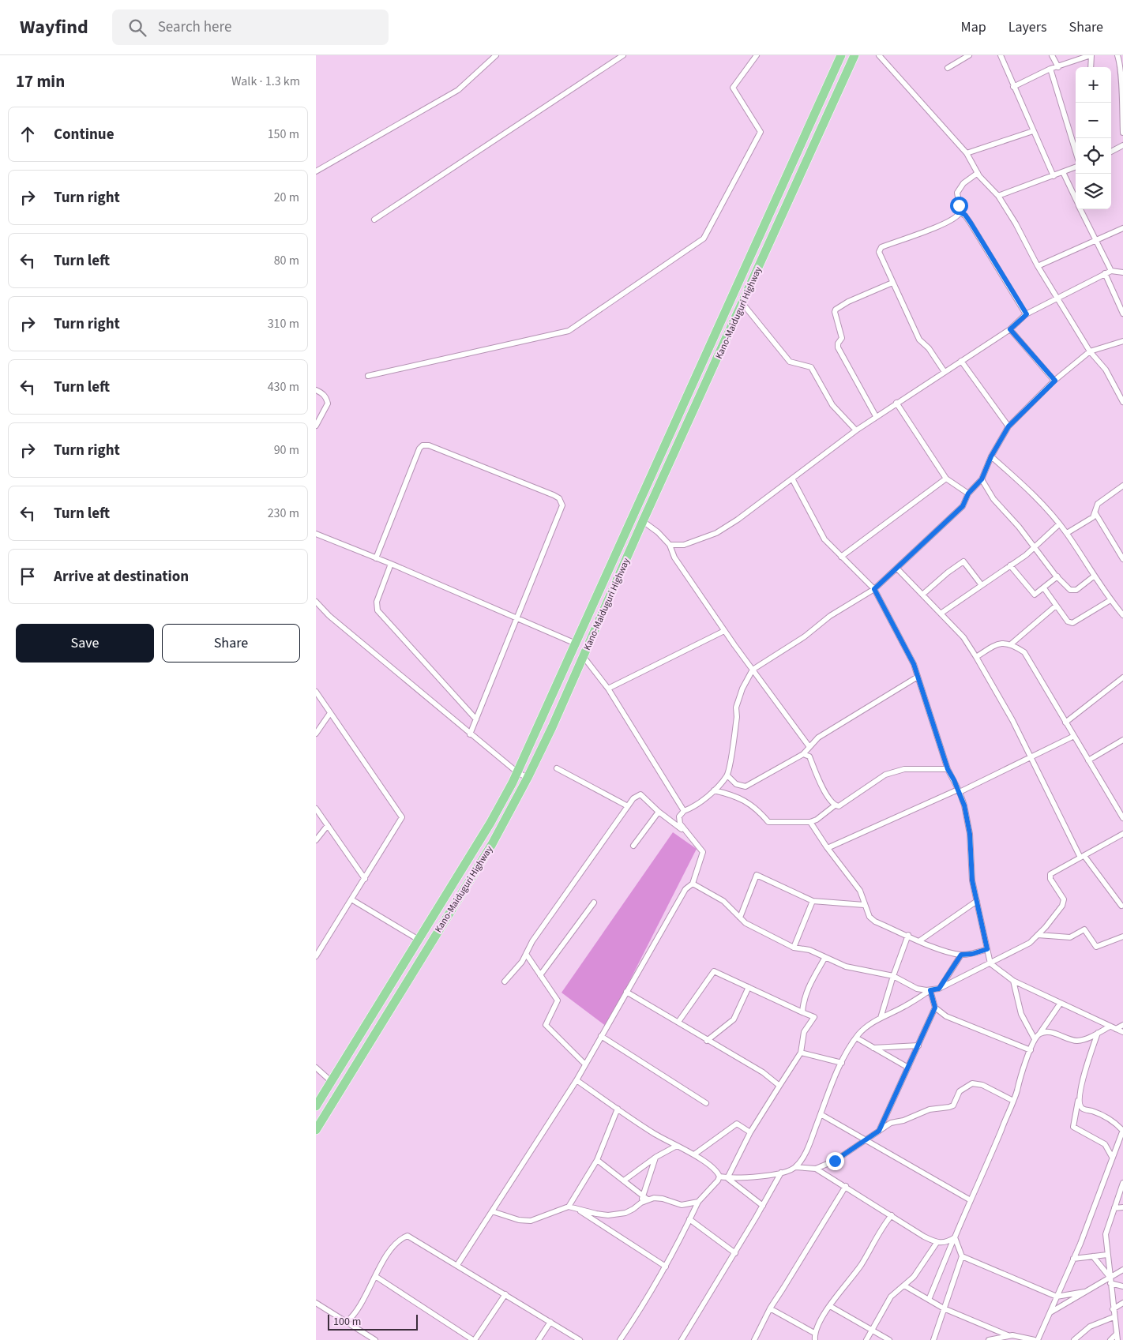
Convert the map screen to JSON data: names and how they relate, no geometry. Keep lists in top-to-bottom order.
{
  "streets": {
    "highway": ["Kano-Maiduguri Highway"]
  },
  "scale_bar": "100 m",
  "page": {
    "header": "Wayfind",
    "search": "Search here",
    "nav": ["Map", "Layers", "Share"],
    "heading": ["17 min", "Walk · 1.3 km"],
    "map_buttons": ["+", "−"],
    "list": [
      ["Continue", "150 m"],
      ["Turn right", "20 m"],
      ["Turn left", "80 m"],
      ["Turn right", "310 m"],
      ["Turn left", "430 m"],
      ["Turn right", "90 m"],
      ["Turn left", "230 m"],
      "Arrive at destination"
    ],
    "buttons": ["Save", "Share"],
    "scale": "100 m"
  }
}
